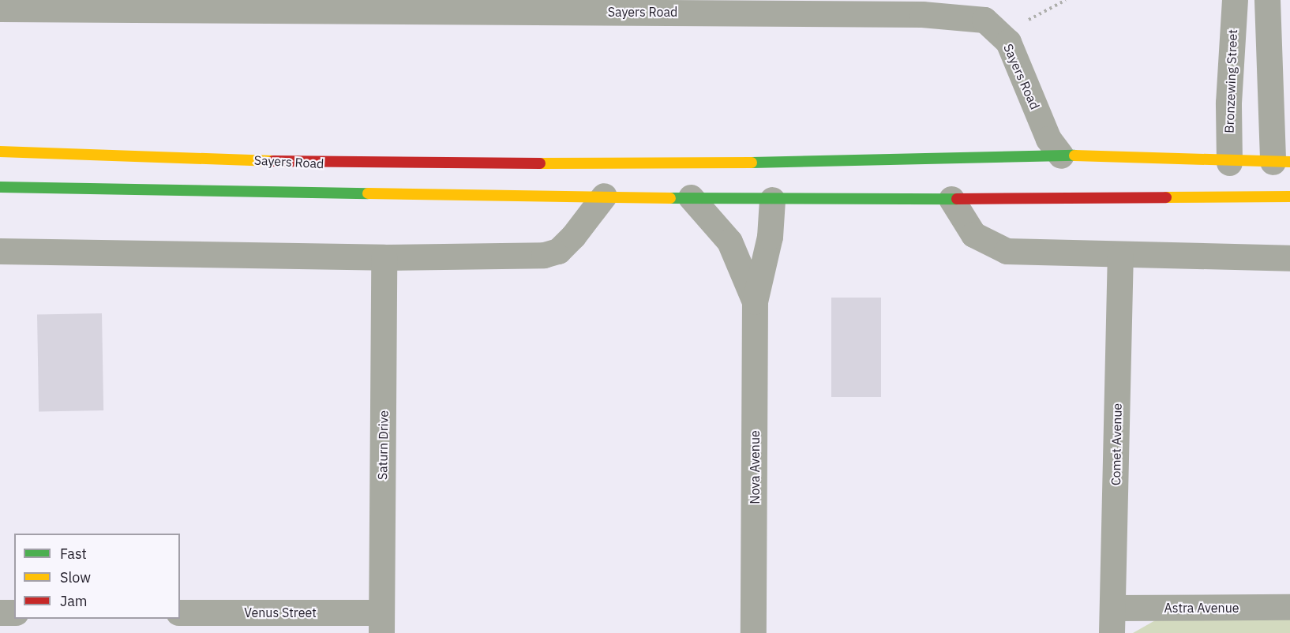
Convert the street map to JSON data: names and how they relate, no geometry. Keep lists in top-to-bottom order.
{
  "streets": {
    "main road": ["Sayers Road"],
    "street": [
      "Bronzewing Street",
      "Comet Avenue",
      "Saturn Drive",
      "Nova Avenue",
      "Astra Avenue",
      "Venus Street"
    ]
  },
  "crossings": [
    ["Sayers Road", "Bronzewing Street"],
    ["Sayers Road", "Nova Avenue"],
    ["Comet Avenue", "Astra Avenue"],
    ["Saturn Drive", "Venus Street"]
  ],
  "legend": ["Fast", "Slow", "Jam"]
}
